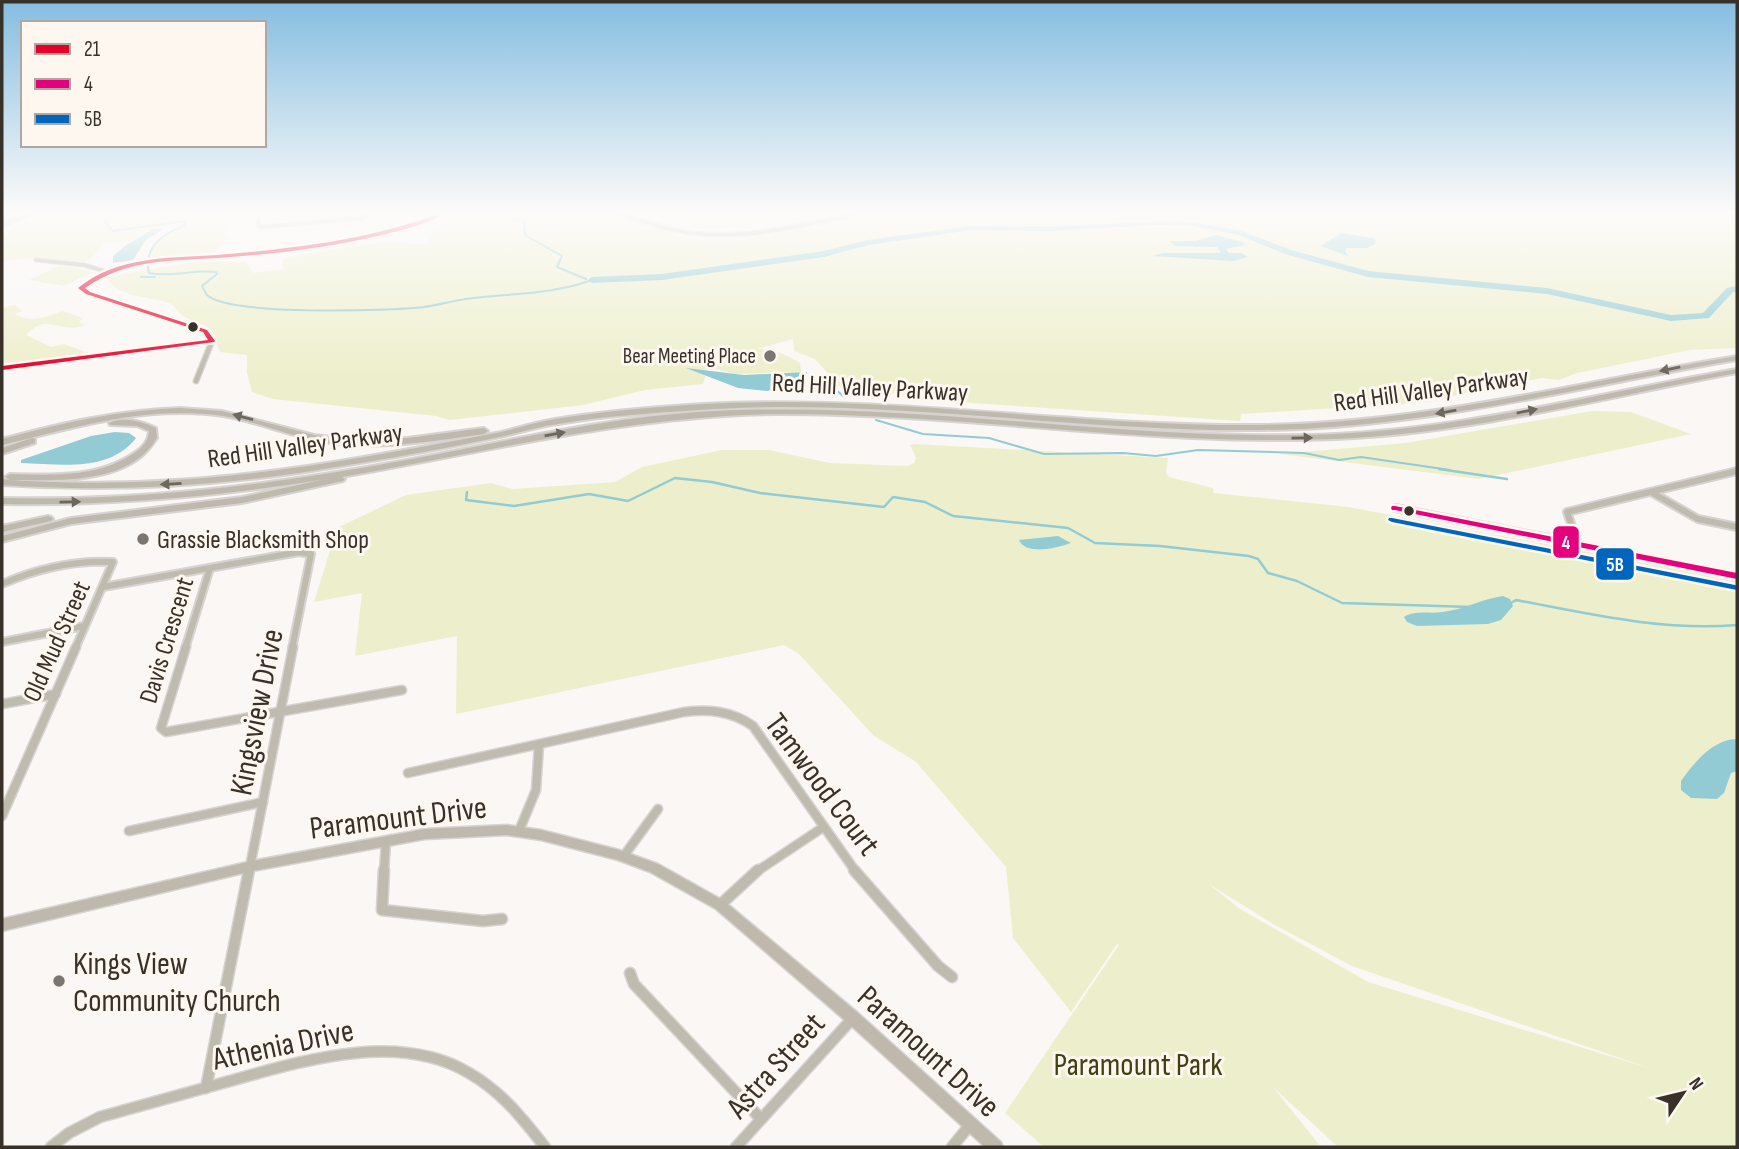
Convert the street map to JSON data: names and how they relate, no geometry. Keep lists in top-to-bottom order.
{
  "streets": {
    "highway": ["Red Hill Valley Parkway"],
    "main road": ["Paramount Drive"],
    "street": [
      "Davis Crescent",
      "Old Mud Street",
      "Kingsview Drive",
      "Tamwood Court",
      "Athenia Drive",
      "Astra Street"
    ]
  },
  "crossings": [
    ["Davis Crescent", "Kingsview Drive"],
    ["Old Mud Street", "Kingsview Drive"],
    ["Kingsview Drive", "Paramount Drive"],
    ["Kingsview Drive", "Athenia Drive"],
    ["Paramount Drive", "Astra Street"]
  ],
  "parks": ["Paramount Park"],
  "places": ["Bear Meeting Place", "Grassie Blacksmith Shop", "Kings View Community Church"],
  "lines": ["transit line 21", "transit line 4", "transit line 5B"],
  "legend": ["21", "4", "5B"],
  "north": "top right"
}
